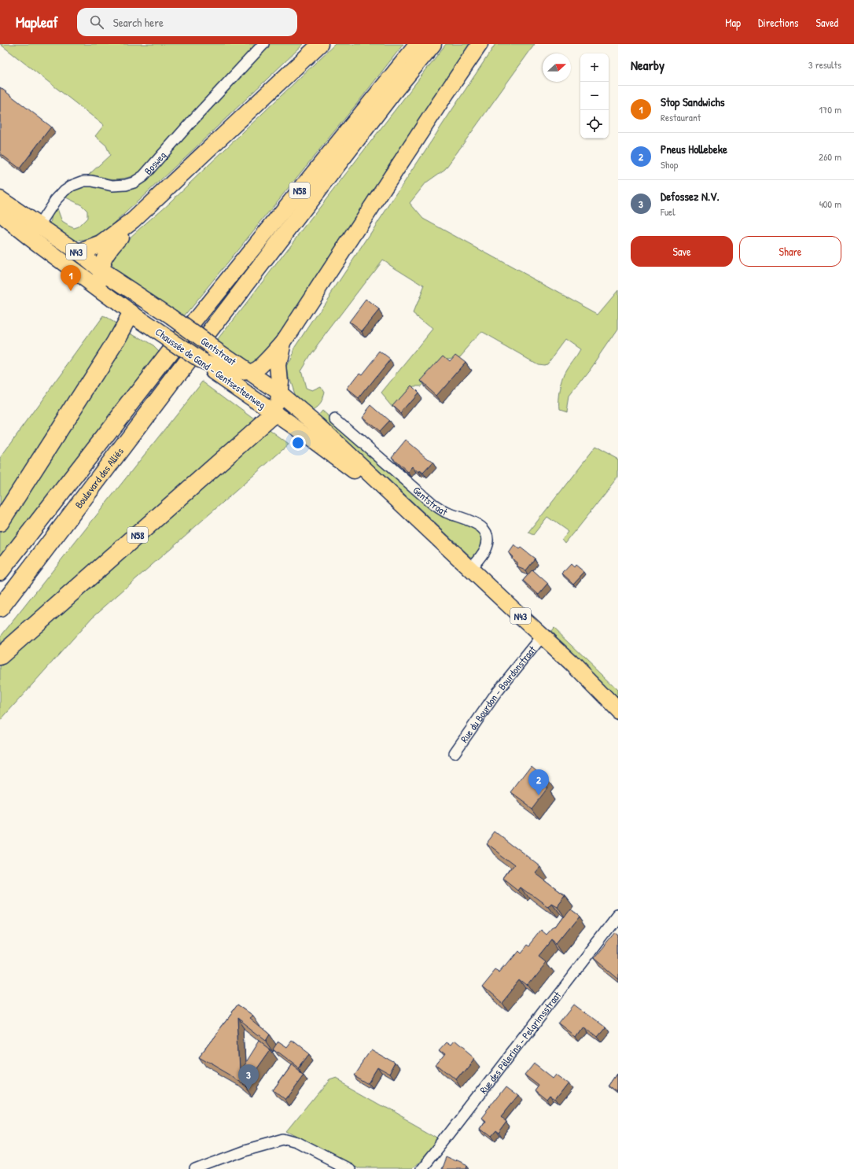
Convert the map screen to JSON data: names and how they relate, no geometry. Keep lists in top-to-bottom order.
{
  "streets": {
    "highway": ["N58", "Boulevard des Alliés"],
    "main road": ["N43", "Gentstraat", "Chaussée de Gand - Gentsesteenweg"],
    "street": ["Bosweg", "Rue du Bourdon - Bourdonstraat", "Rue des Pèlerins - Pelgrimsstraat"]
  },
  "crossings": [
    ["Bosweg", "Gentstraat"],
    ["Bosweg", "Chaussée de Gand - Gentsesteenweg"],
    ["N58", "Chaussée de Gand - Gentsesteenweg"],
    ["N58", "Boulevard des Alliés"],
    ["N43", "Gentstraat"],
    ["N43", "Chaussée de Gand - Gentsesteenweg"],
    ["N43", "Rue du Bourdon - Bourdonstraat"],
    ["Gentstraat", "Chaussée de Gand - Gentsesteenweg"],
    ["Chaussée de Gand - Gentsesteenweg", "Boulevard des Alliés"]
  ],
  "north": "right",
  "page": {
    "header": "Mapleaf",
    "search": "Search here",
    "nav": ["Map", "Directions", "Saved"],
    "heading": ["Nearby", "3 results"],
    "map_buttons": ["+", "−"],
    "list": [
      {
        "mark": "1",
        "name": "Stop Sandwichs",
        "note": "Restaurant",
        "value": "170 m"
      },
      {
        "mark": "2",
        "name": "Pneus Hollebeke",
        "note": "Shop",
        "value": "260 m"
      },
      {
        "mark": "3",
        "name": "Defossez N.V.",
        "note": "Fuel",
        "value": "400 m"
      }
    ],
    "buttons": ["Save", "Share"],
    "pins": ["1", "2", "3"]
  }
}
